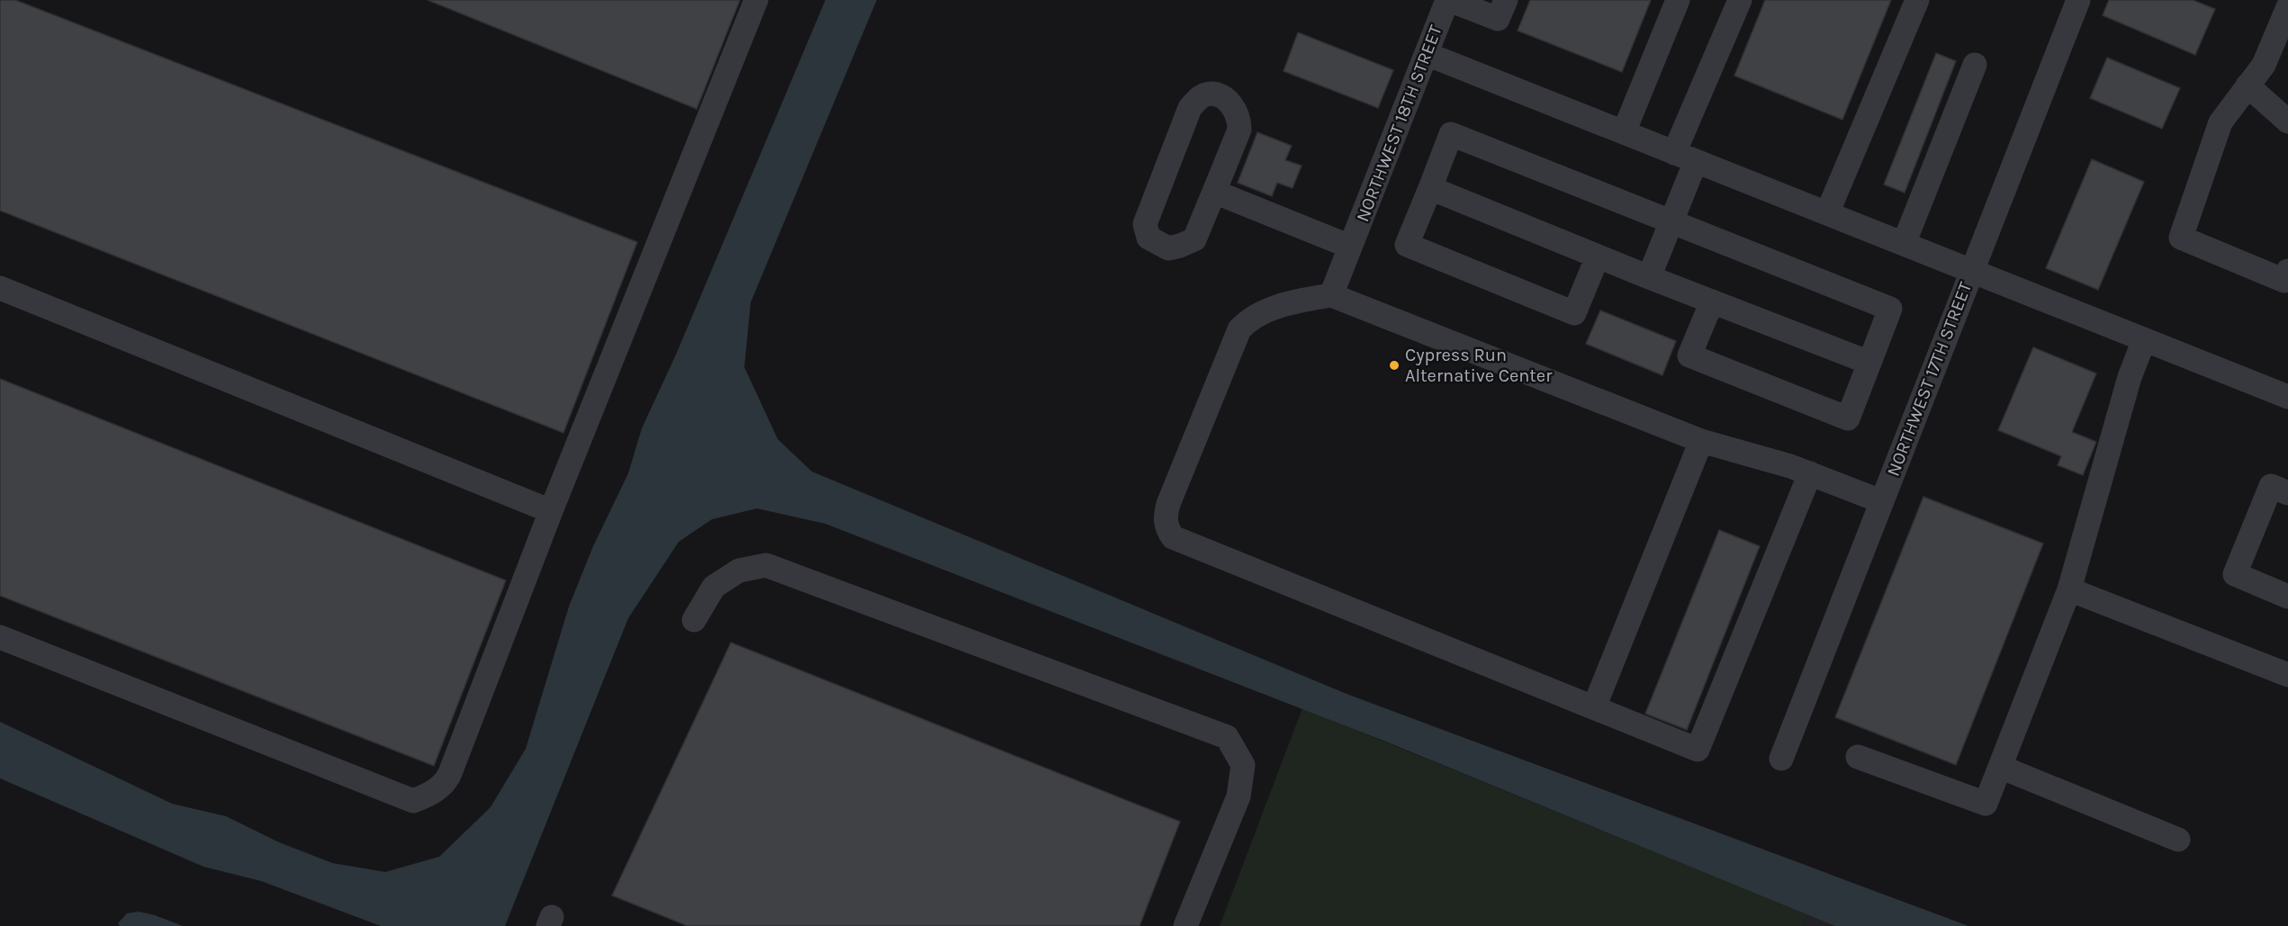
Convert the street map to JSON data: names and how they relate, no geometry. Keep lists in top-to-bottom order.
{
  "streets": {
    "street": ["NORTHWEST 18TH STREET", "NORTHWEST 17TH STREET"]
  },
  "places": ["Cypress Run Alternative Center"]
}
